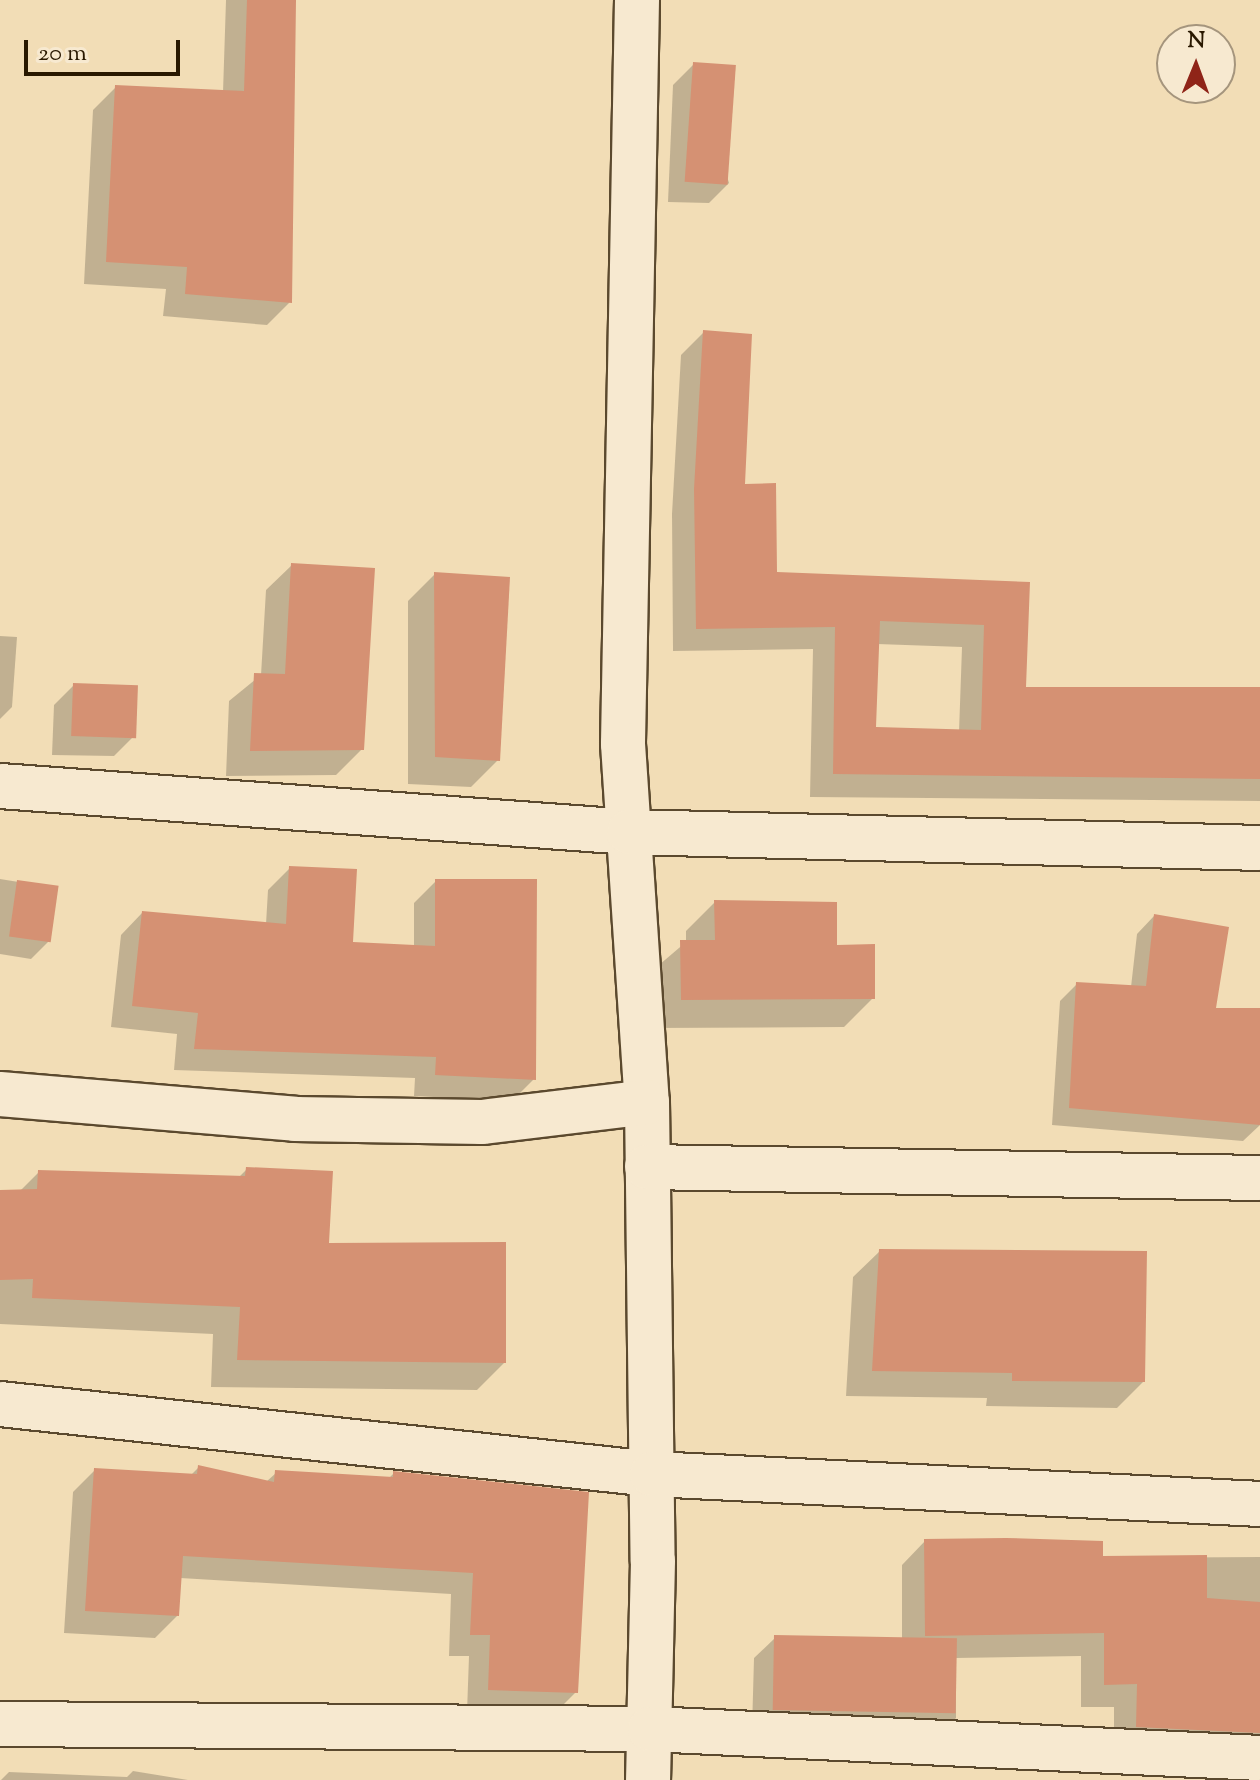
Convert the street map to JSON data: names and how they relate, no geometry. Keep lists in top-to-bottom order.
{
  "scale_bar": "20 m",
  "north": "top"
}
